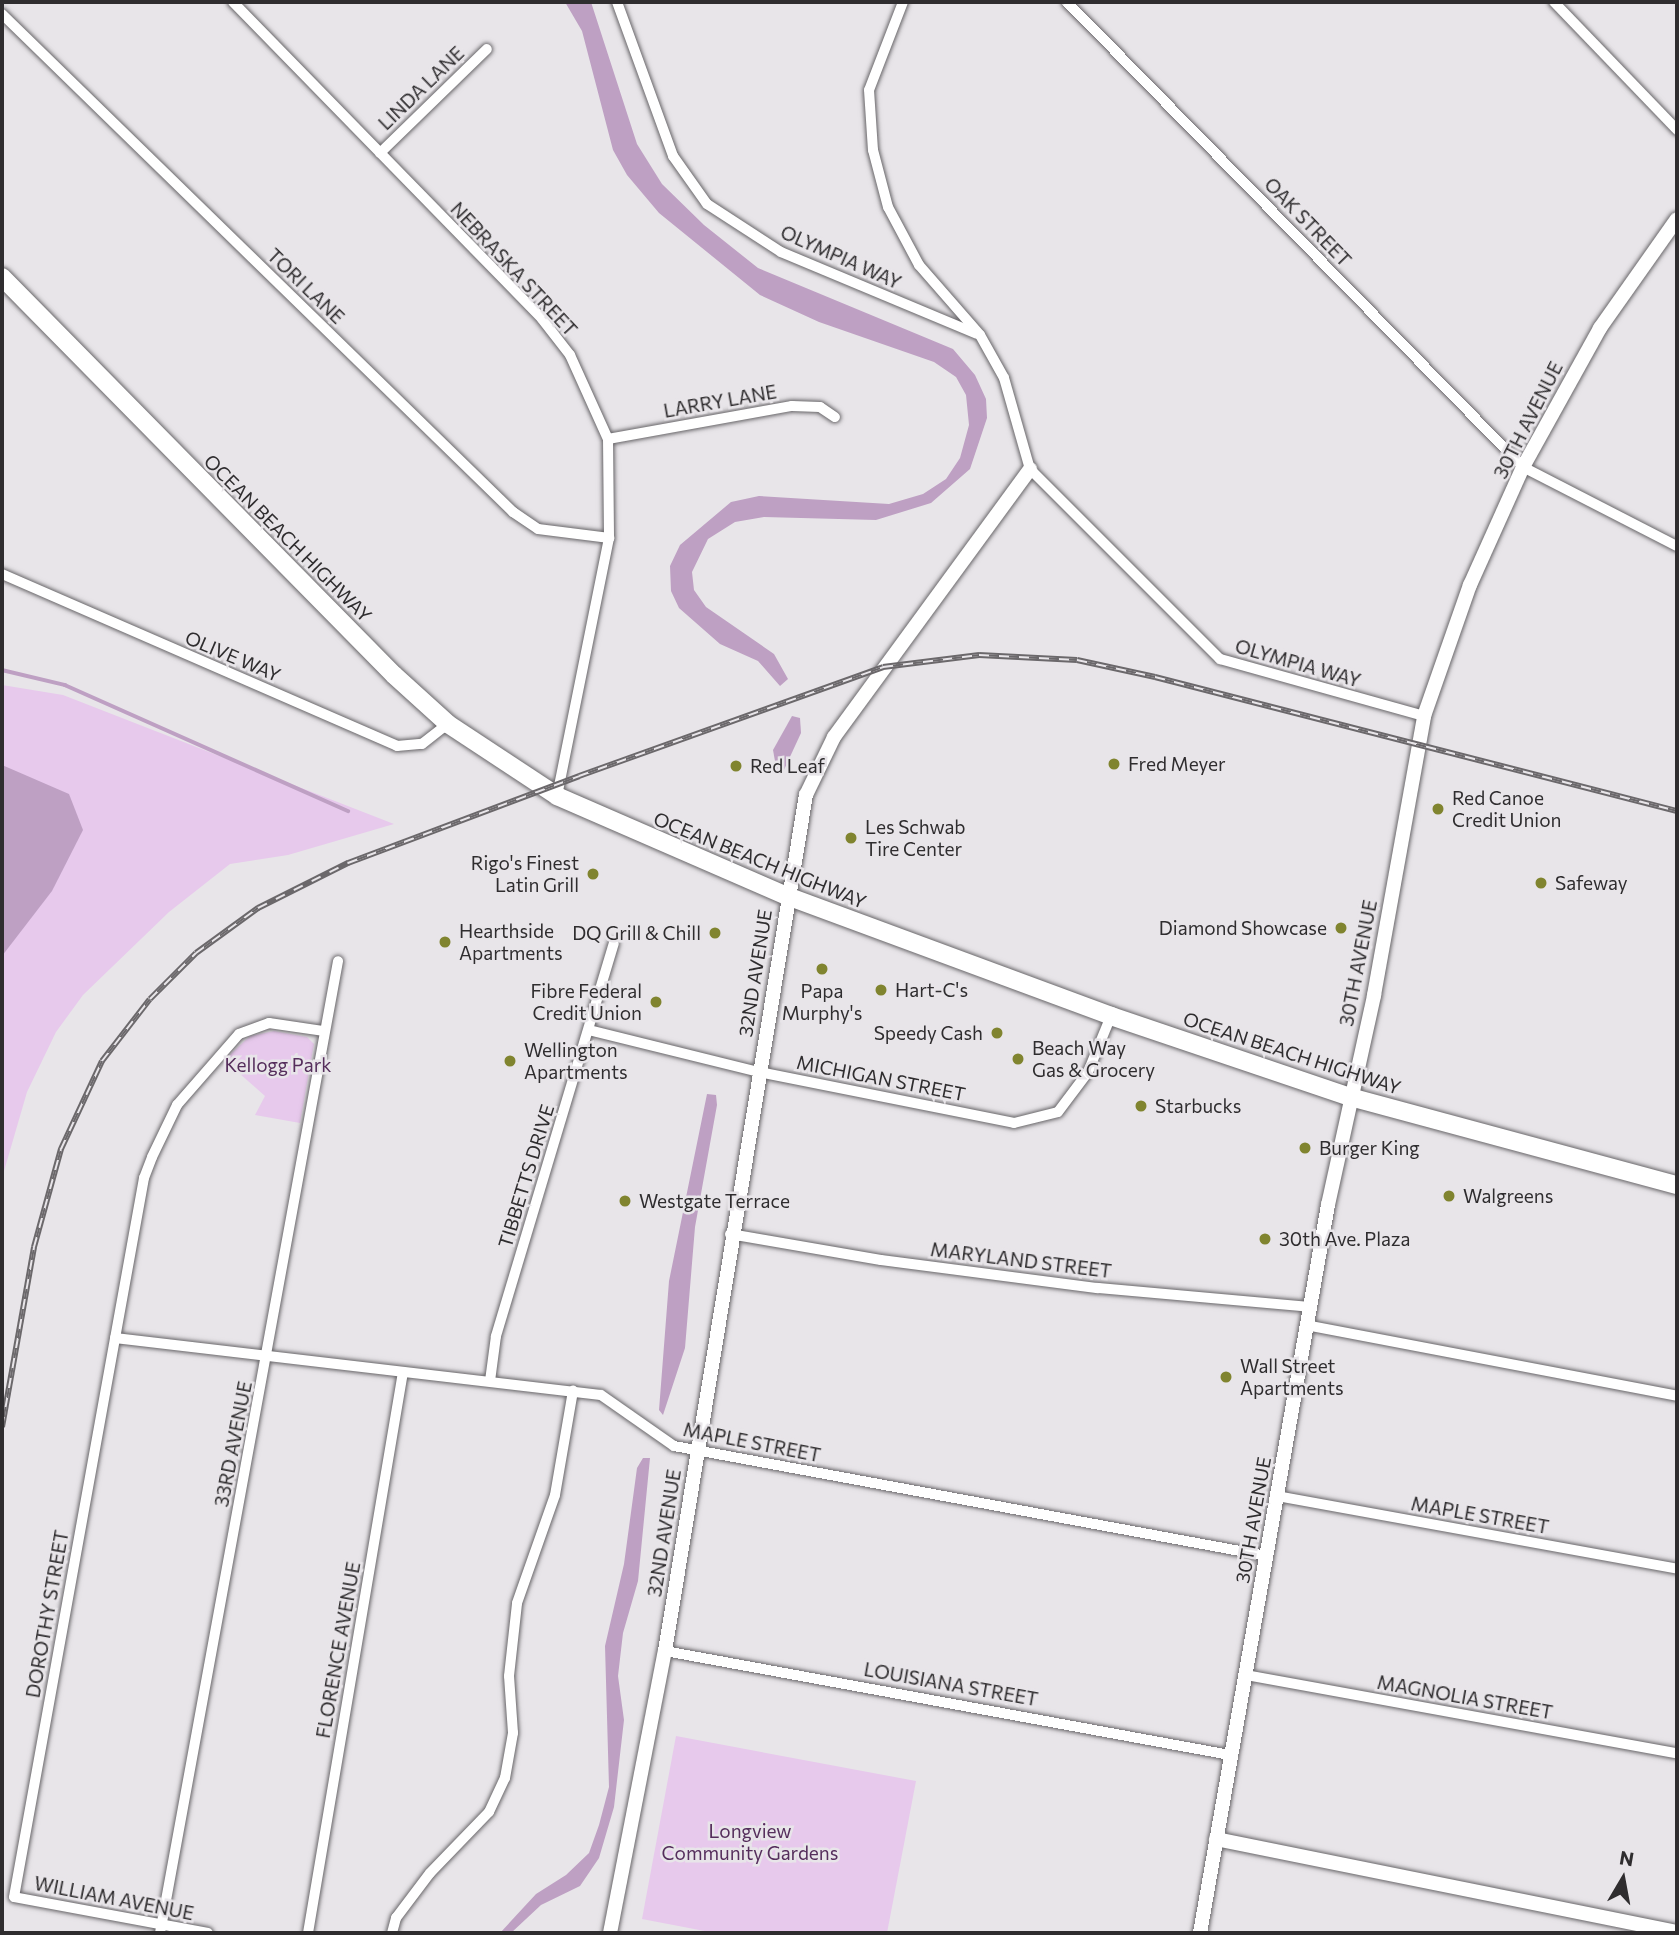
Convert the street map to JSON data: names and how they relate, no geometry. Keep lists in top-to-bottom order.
{
  "streets": {
    "main road": ["OCEAN BEACH HIGHWAY"],
    "street": [
      "LINDA LANE",
      "OAK STREET",
      "OLYMPIA WAY",
      "NEBRASKA STREET",
      "TORI LANE",
      "LARRY LANE",
      "30TH AVENUE",
      "OLIVE WAY",
      "32ND AVENUE",
      "MICHIGAN STREET",
      "TIBBETTS DRIVE",
      "MARYLAND STREET",
      "MAPLE STREET",
      "33RD AVENUE",
      "DOROTHY STREET",
      "FLORENCE AVENUE",
      "LOUISIANA STREET",
      "MAGNOLIA STREET",
      "WILLIAM AVENUE"
    ]
  },
  "crossings": [
    ["LINDA LANE", "NEBRASKA STREET"],
    ["OAK STREET", "30TH AVENUE"],
    ["OLYMPIA WAY", "30TH AVENUE"],
    ["OLYMPIA WAY", "32ND AVENUE"],
    ["NEBRASKA STREET", "TORI LANE"],
    ["NEBRASKA STREET", "LARRY LANE"],
    ["NEBRASKA STREET", "OCEAN BEACH HIGHWAY"],
    ["30TH AVENUE", "OCEAN BEACH HIGHWAY"],
    ["30TH AVENUE", "MARYLAND STREET"],
    ["30TH AVENUE", "MAPLE STREET"],
    ["30TH AVENUE", "LOUISIANA STREET"],
    ["30TH AVENUE", "MAGNOLIA STREET"],
    ["OCEAN BEACH HIGHWAY", "OLIVE WAY"],
    ["OCEAN BEACH HIGHWAY", "32ND AVENUE"],
    ["OCEAN BEACH HIGHWAY", "MICHIGAN STREET"],
    ["32ND AVENUE", "MICHIGAN STREET"],
    ["32ND AVENUE", "MARYLAND STREET"],
    ["32ND AVENUE", "MAPLE STREET"],
    ["32ND AVENUE", "LOUISIANA STREET"],
    ["MICHIGAN STREET", "TIBBETTS DRIVE"],
    ["TIBBETTS DRIVE", "MAPLE STREET"],
    ["MAPLE STREET", "33RD AVENUE"],
    ["MAPLE STREET", "DOROTHY STREET"],
    ["MAPLE STREET", "FLORENCE AVENUE"],
    ["33RD AVENUE", "DOROTHY STREET"],
    ["33RD AVENUE", "WILLIAM AVENUE"],
    ["DOROTHY STREET", "WILLIAM AVENUE"]
  ],
  "parks": ["Kellogg Park", "Longview Community Gardens"],
  "places": [
    "Fred Meyer",
    "Red Leaf",
    "Red Canoe Credit Union",
    "Les Schwab Tire Center",
    "Rigo's Finest Latin Grill",
    "Safeway",
    "Diamond Showcase",
    "DQ Grill & Chill",
    "Hearthside Apartments",
    "Papa Murphy's",
    "Hart-C's",
    "Fibre Federal Credit Union",
    "Speedy Cash",
    "Beach Way Gas & Grocery",
    "Wellington Apartments",
    "Starbucks",
    "Burger King",
    "Walgreens",
    "Westgate Terrace",
    "30th Ave. Plaza",
    "Wall Street Apartments"
  ],
  "north": "top"
}
